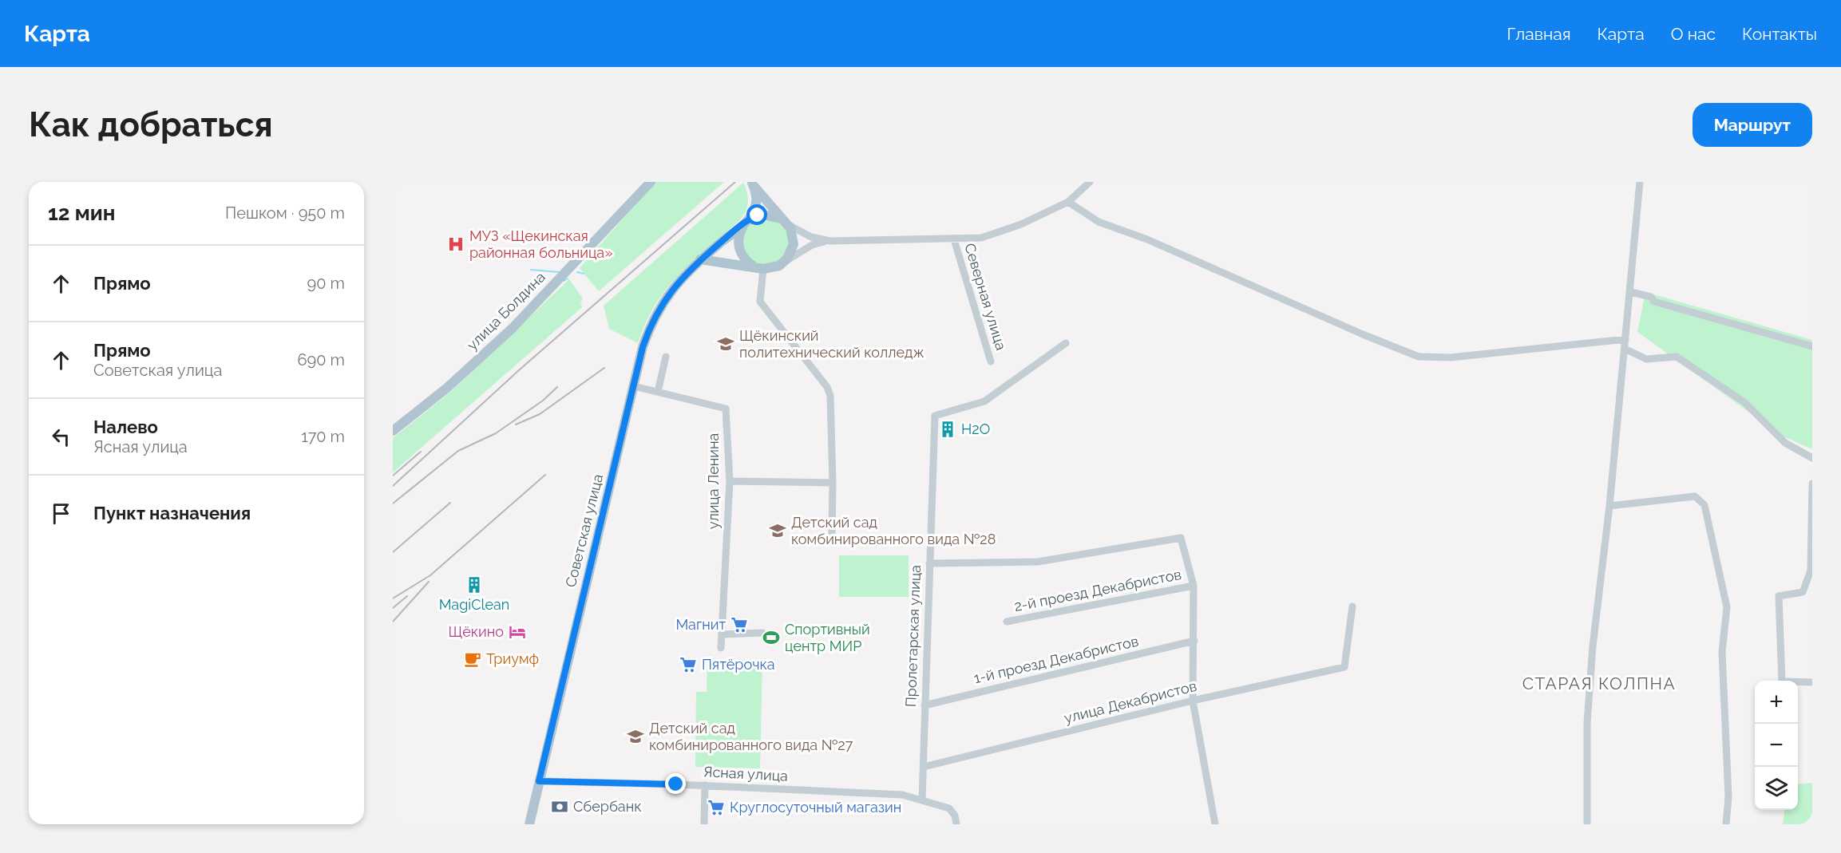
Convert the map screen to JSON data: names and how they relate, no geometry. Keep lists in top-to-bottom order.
{
  "streets": {
    "main road": ["улица Болдина", "Советская улица"],
    "street": [
      "Северная улица",
      "улица Ленина",
      "2-й проезд Декабристов",
      "Пролетарская улица",
      "1-й проезд Декабристов",
      "улица Декабристов",
      "Ясная улица"
    ]
  },
  "crossings": [
    ["улица Ленина", "Советская улица"],
    ["Советская улица", "Ясная улица"],
    ["Пролетарская улица", "1-й проезд Декабристов"],
    ["Пролетарская улица", "улица Декабристов"],
    ["Пролетарская улица", "Ясная улица"]
  ],
  "districts": ["СТАРАЯ КОЛПНА"],
  "places": {
    "hospital": ["МУЗ «Щекинская районная больница»"],
    "school or university": ["Щёкинский политехнический колледж", "Детский сад комбинированного вида №28", "Детский сад комбинированного вида №27"],
    "building": ["Н2О", "MagiClean"],
    "supermarket": ["Магнит", "Пятёрочка", "Круглосуточный магазин"],
    "hotel": ["Щёкино"],
    "sports": ["Спортивный центр МИР"],
    "cafe": ["Триумф"],
    "bank": ["Сбербанк"]
  },
  "page": {
    "header": "Карта",
    "nav": [
      "Главная",
      "Карта",
      "О нас",
      "Контакты"
    ],
    "buttons": "Маршрут",
    "title": "Как добраться",
    "heading": ["12 мин", "Пешком · 950 m"],
    "list": [
      ["Прямо", "90 m"],
      ["Прямо", "Советская улица", "690 m"],
      ["Налево", "Ясная улица", "170 m"],
      "Пункт назначения"
    ],
    "map_buttons": ["+", "−"]
  }
}
